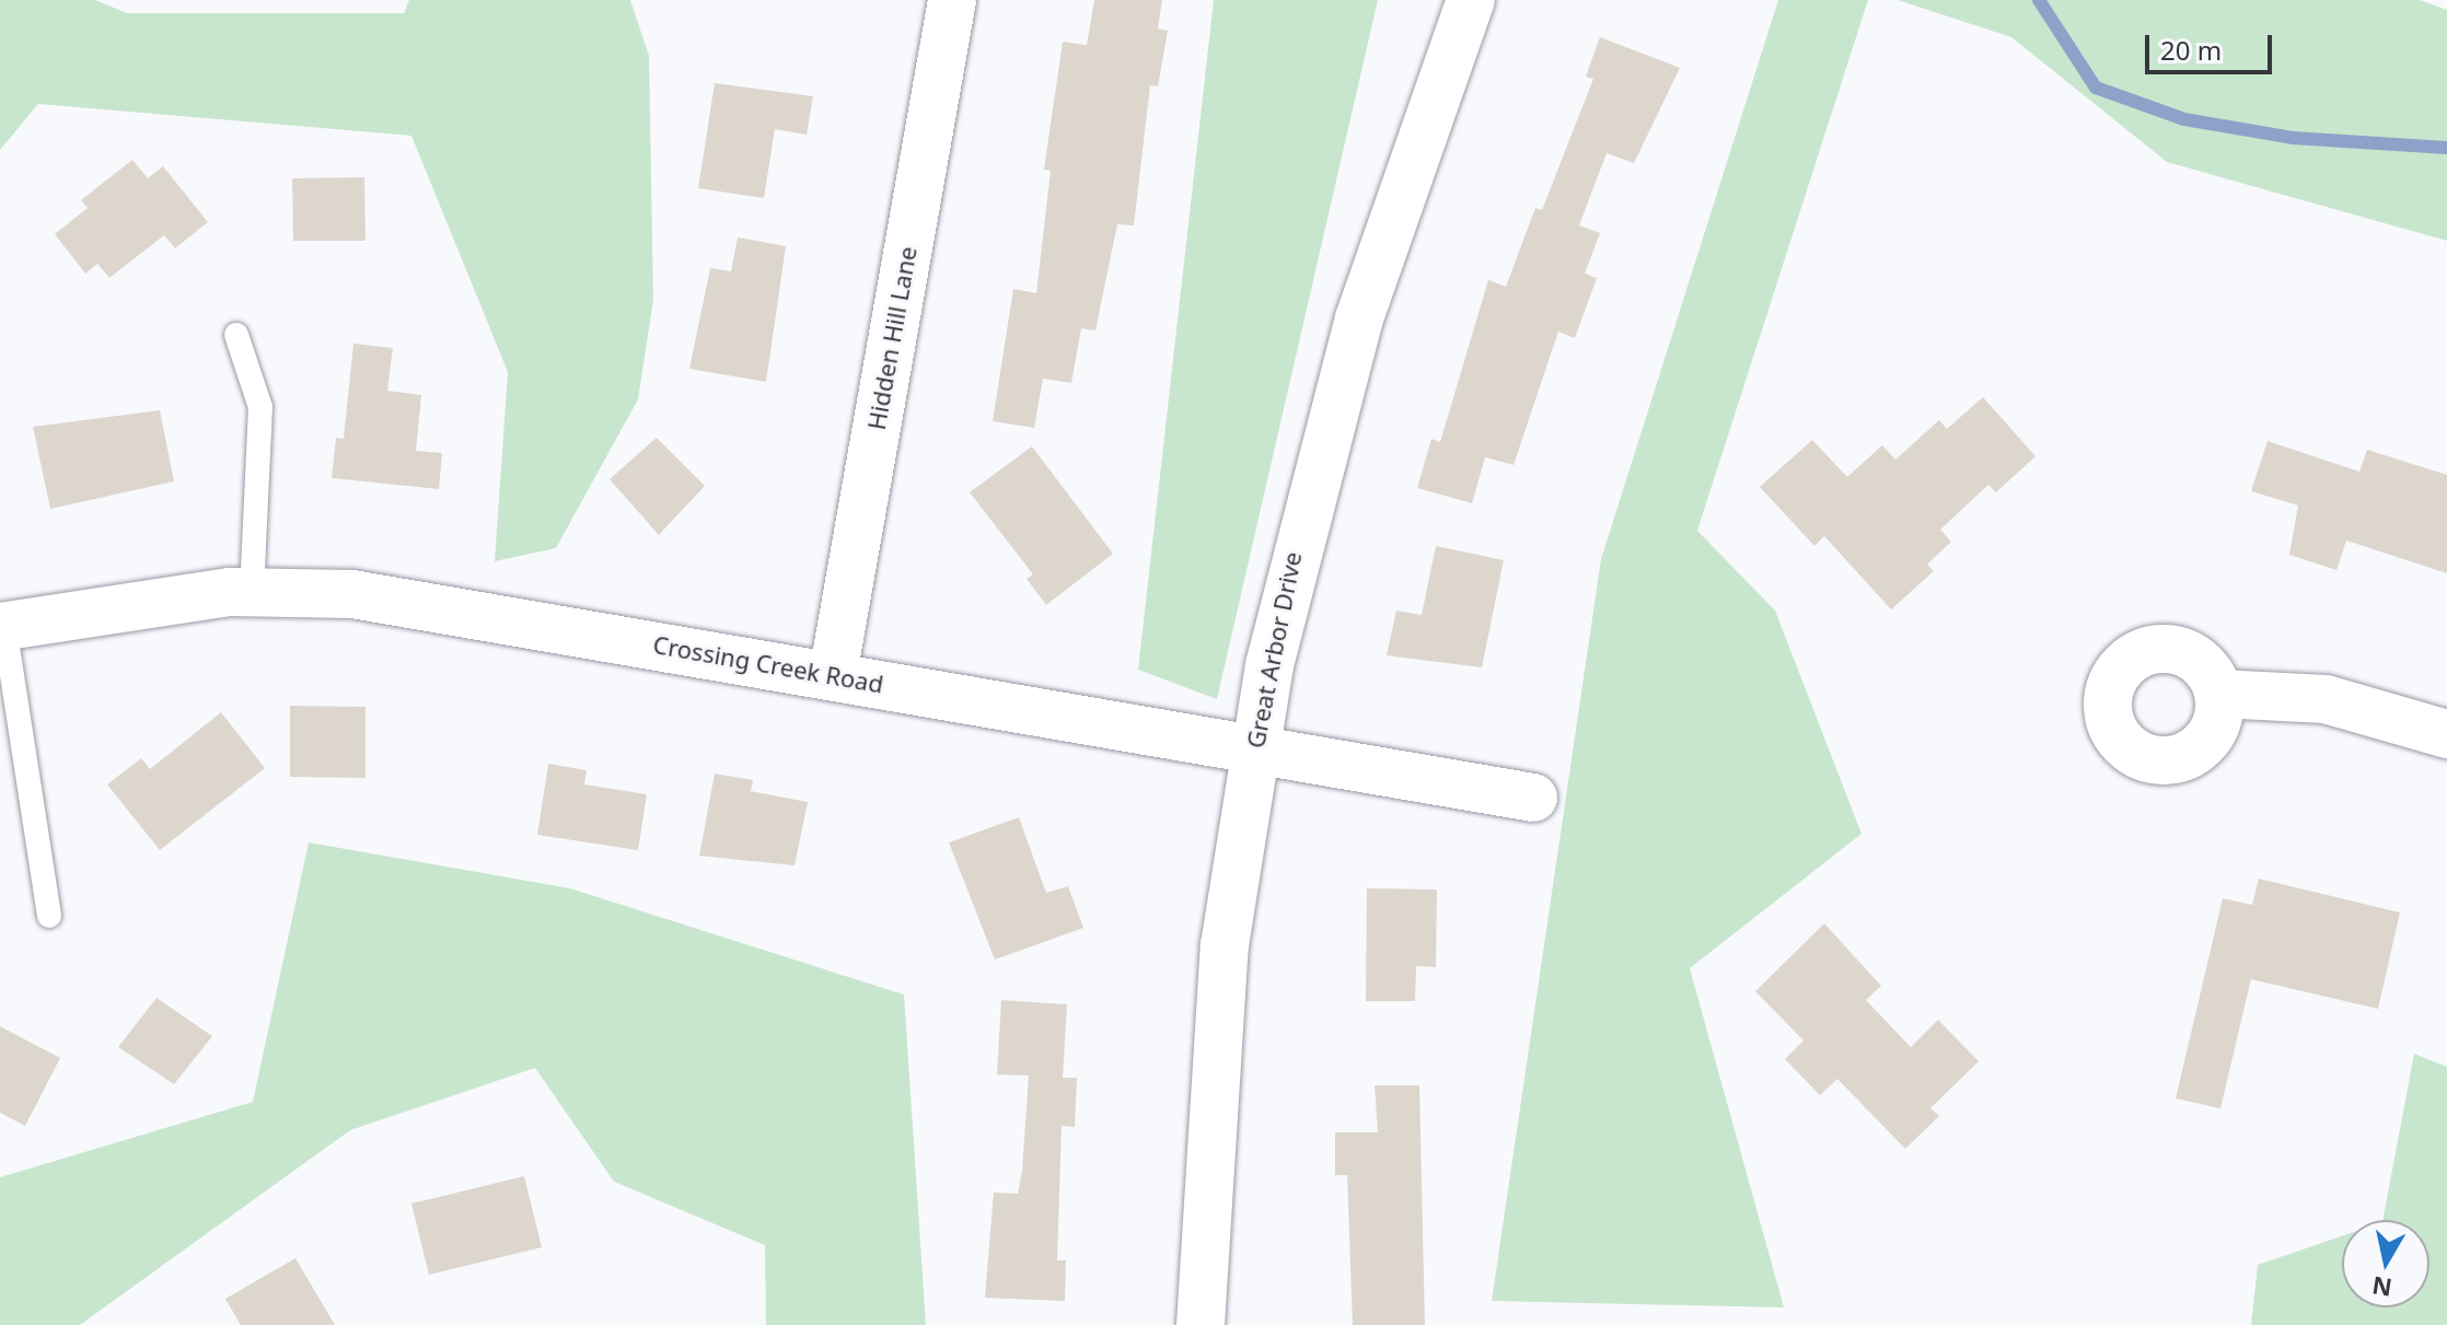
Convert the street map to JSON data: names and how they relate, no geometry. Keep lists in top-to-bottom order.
{
  "streets": {
    "street": ["Hidden Hill Lane", "Great Arbor Drive", "Crossing Creek Road"]
  },
  "crossings": [
    ["Hidden Hill Lane", "Crossing Creek Road"],
    ["Great Arbor Drive", "Crossing Creek Road"]
  ],
  "scale_bar": "20 m",
  "north": "bottom"
}
